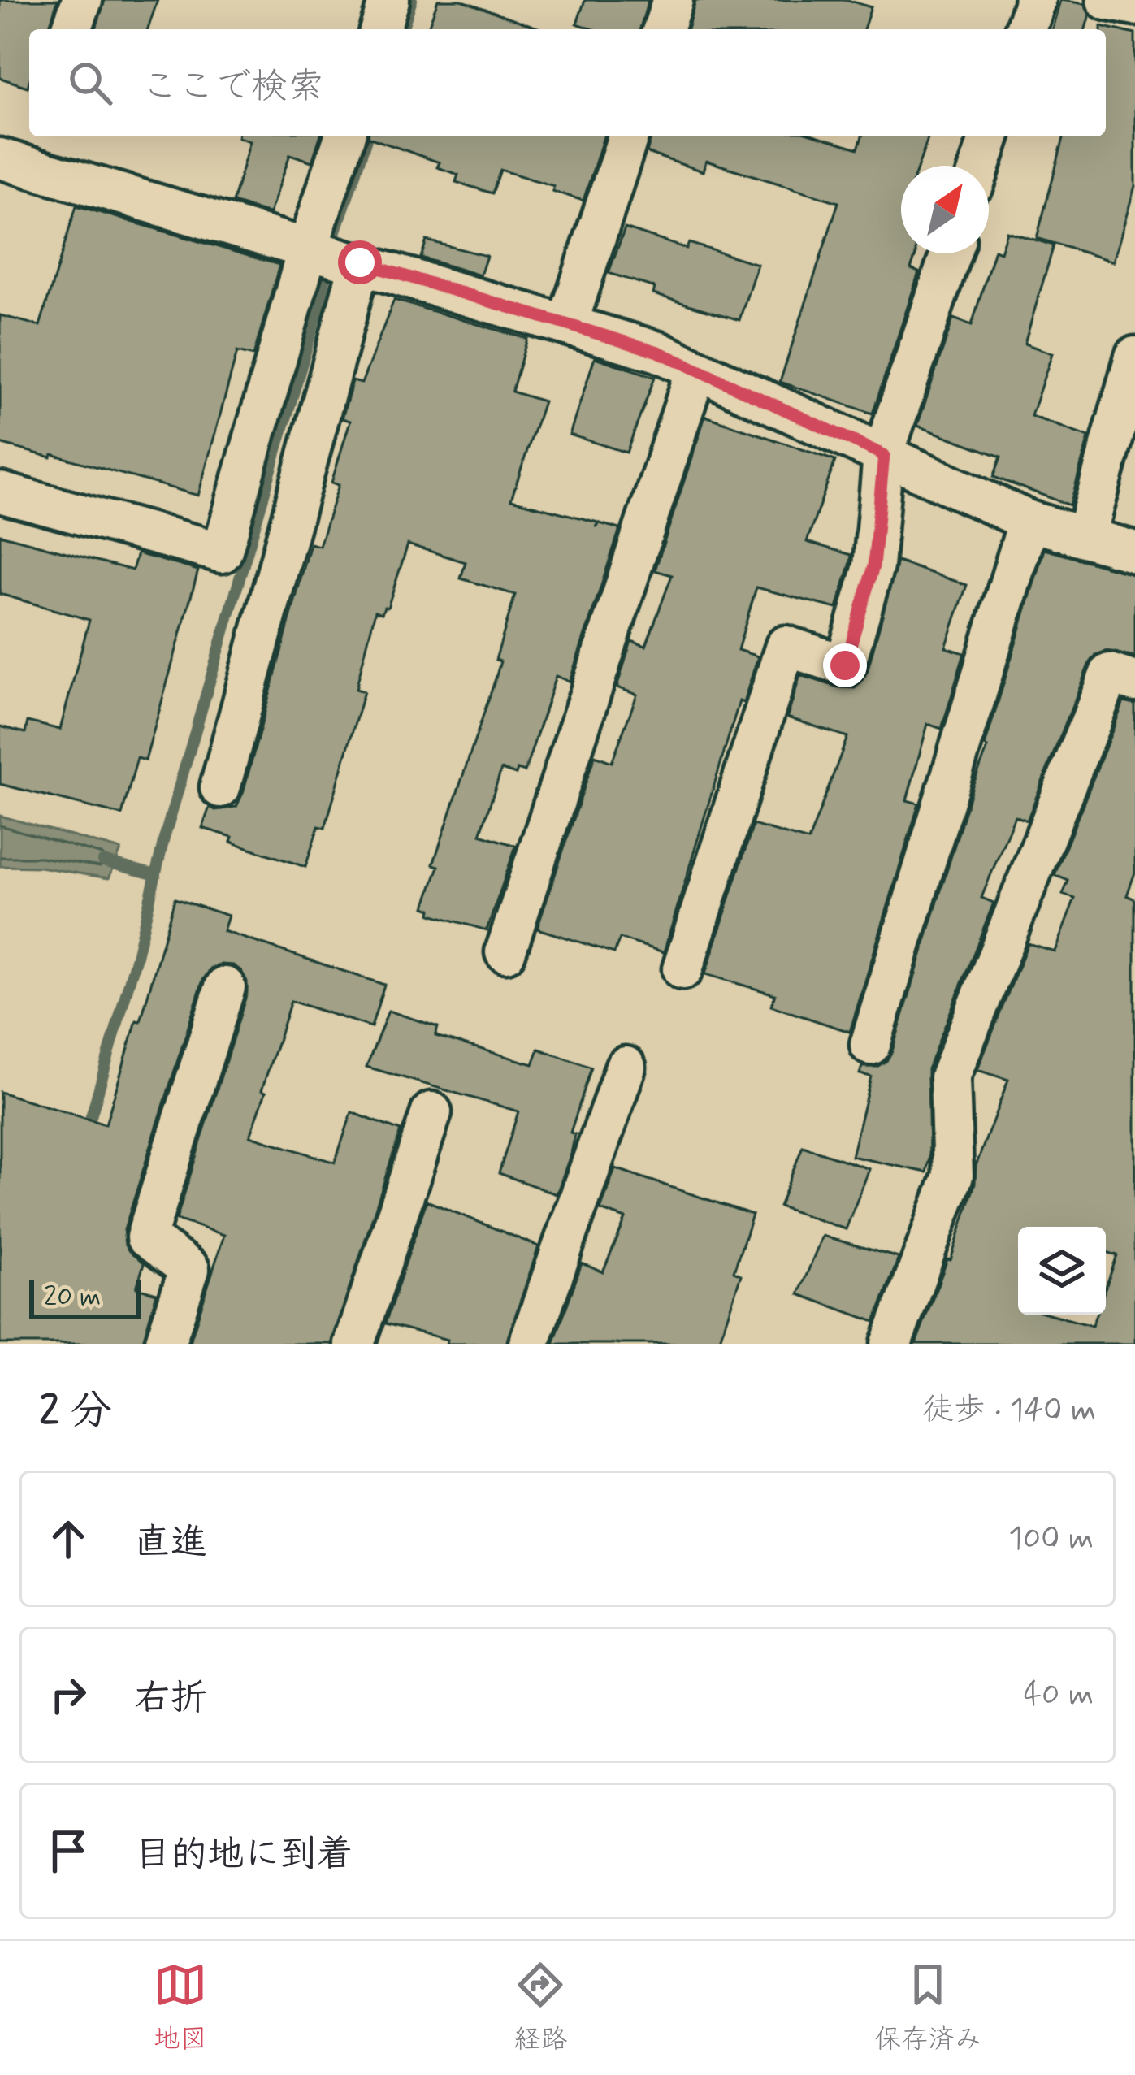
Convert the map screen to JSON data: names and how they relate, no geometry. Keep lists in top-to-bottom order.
{
  "scale_bar": "20 m",
  "north": "top right",
  "page": {
    "search": "ここで検索",
    "scale": "20 m",
    "heading": ["2 分", "徒歩 · 140 m"],
    "list": [
      ["直進", "100 m"],
      ["右折", "40 m"],
      "目的地に到着"
    ],
    "nav": ["地図", "経路", "保存済み"]
  }
}
